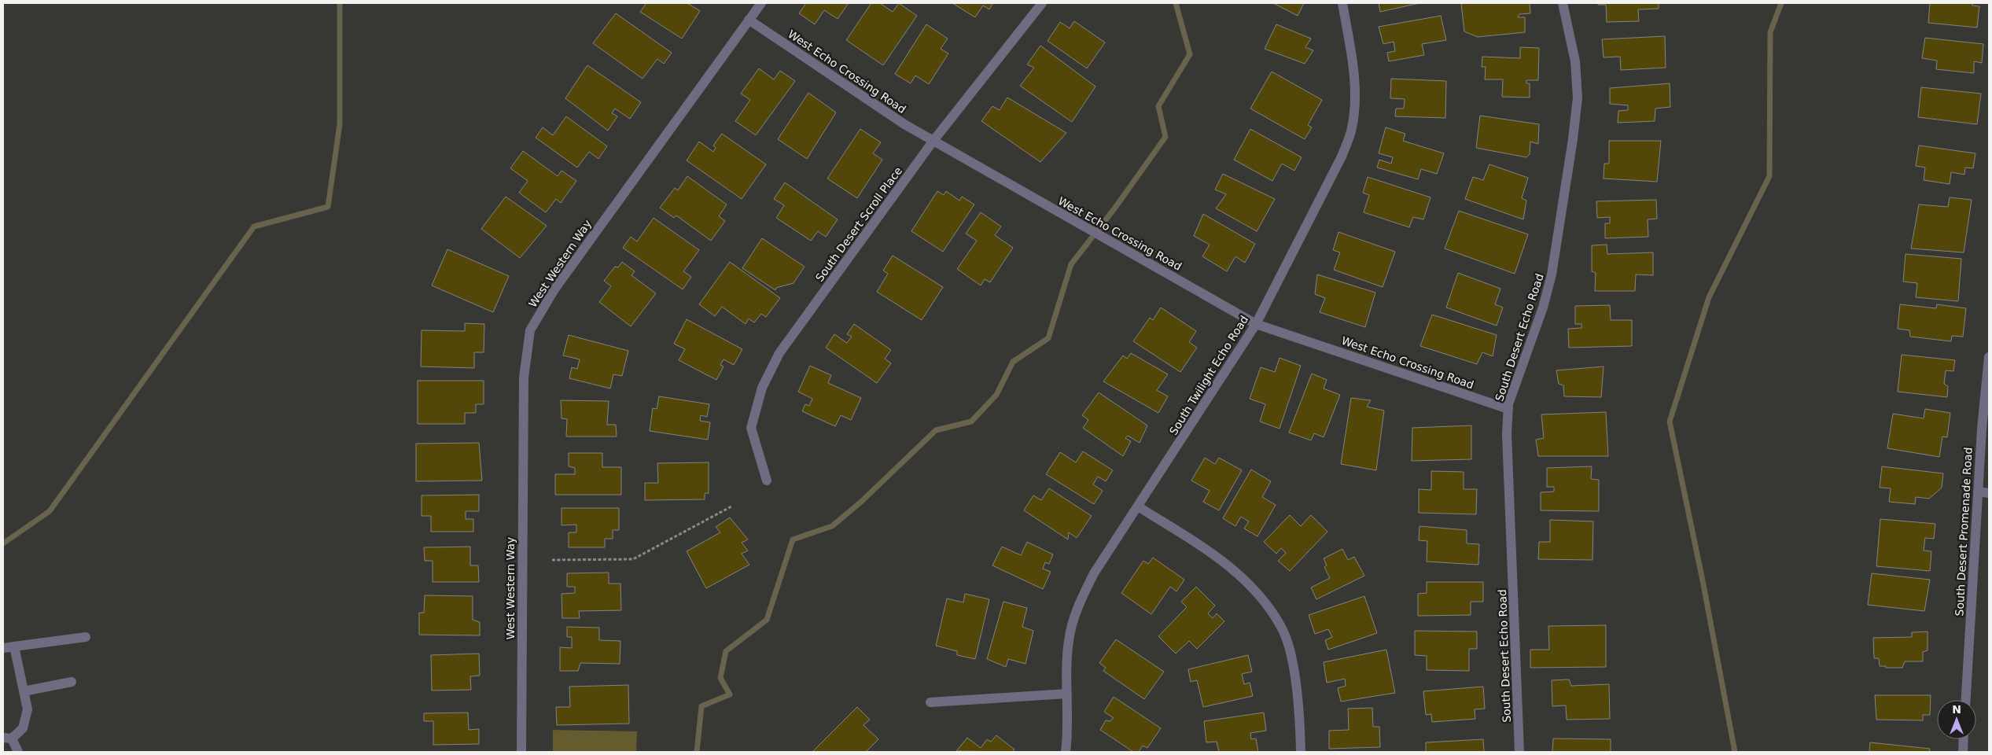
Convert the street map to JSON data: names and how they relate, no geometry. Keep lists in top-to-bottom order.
{
  "streets": {
    "street": [
      "West Echo Crossing Road",
      "South Desert Scroll Place",
      "West Western Way",
      "South Desert Echo Road",
      "South Twilight Echo Road",
      "South Desert Promenade Road"
    ]
  },
  "crossings": [
    ["West Echo Crossing Road", "South Desert Scroll Place"],
    ["West Echo Crossing Road", "West Western Way"],
    ["West Echo Crossing Road", "South Desert Echo Road"],
    ["West Echo Crossing Road", "South Twilight Echo Road"]
  ],
  "north": "top"
}
